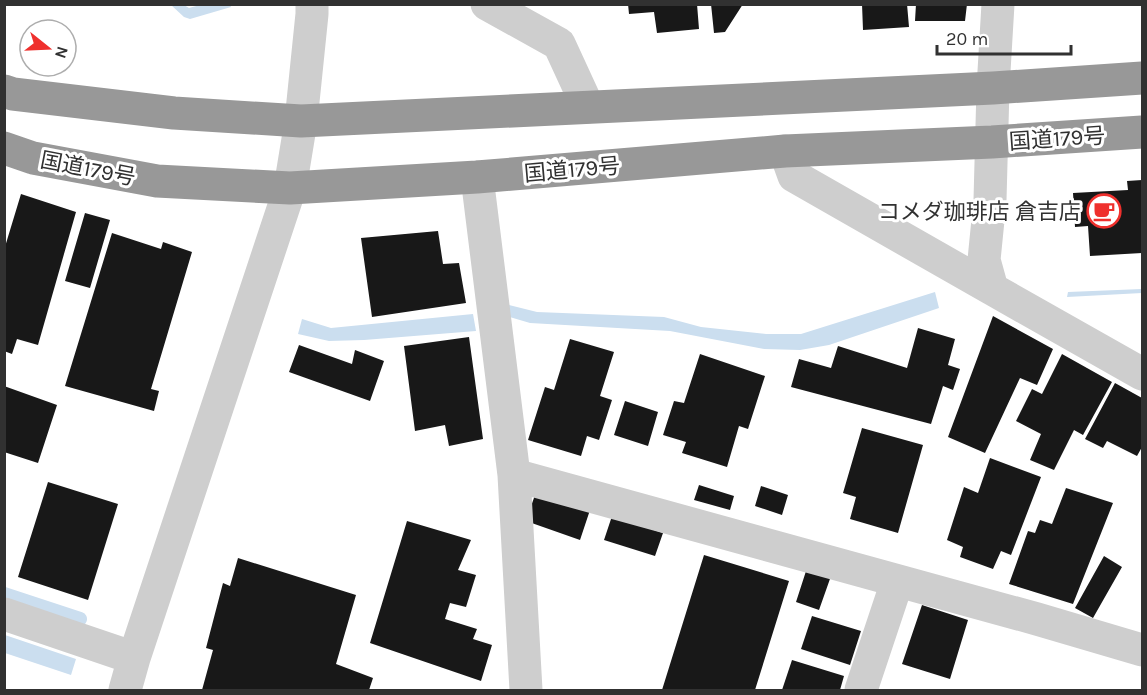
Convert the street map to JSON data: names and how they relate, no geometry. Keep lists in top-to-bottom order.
{
  "streets": {
    "highway": ["国道179号"]
  },
  "places": {
    "cafe": ["コメダ珈琲店 倉吉店"]
  },
  "scale_bar": "20 m",
  "north": "right"
}
